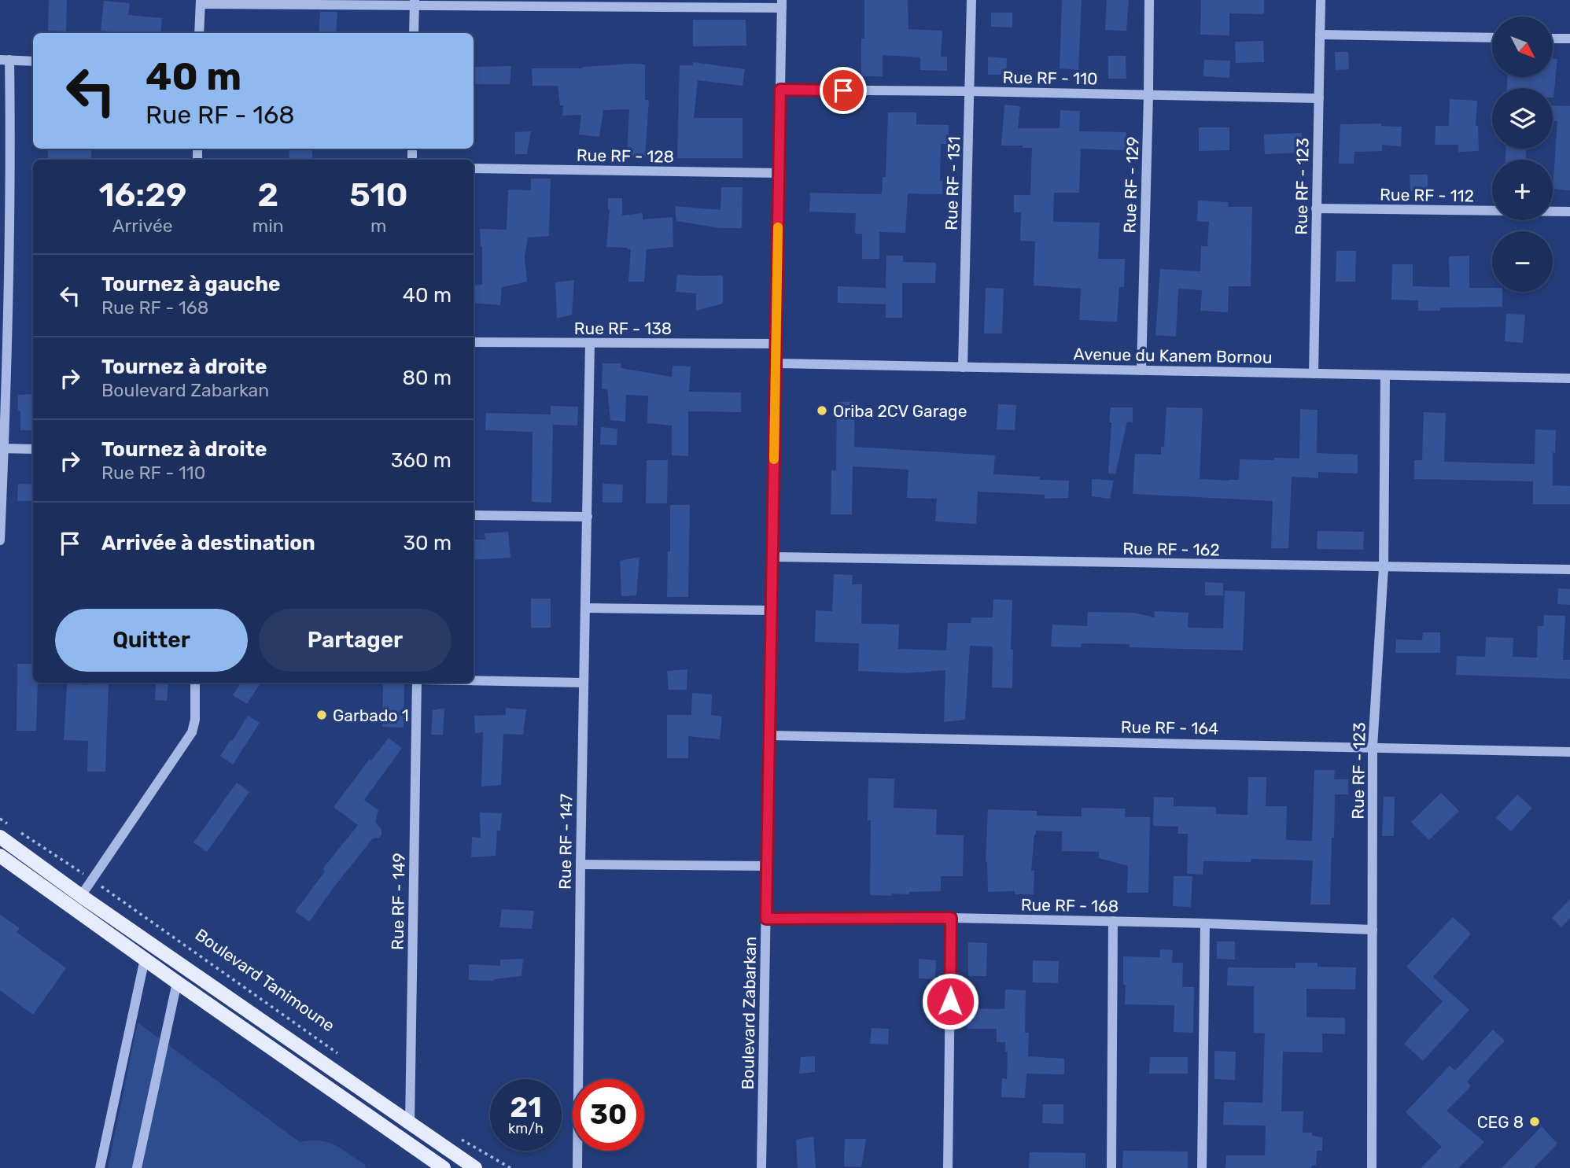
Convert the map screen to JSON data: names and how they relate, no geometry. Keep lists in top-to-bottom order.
{
  "streets": {
    "street": [
      "Rue RF - 110",
      "Rue RF - 128",
      "Rue RF - 131",
      "Rue RF - 129",
      "Rue RF - 123",
      "Rue RF - 112",
      "Rue RF - 138",
      "Avenue du Kanem Bornou",
      "Rue RF - 162",
      "Rue RF - 164",
      "Rue RF - 147",
      "Rue RF - 149",
      "Rue RF - 168",
      "Boulevard Zabarkan"
    ],
    "path": ["Boulevard Tanimoune"]
  },
  "crossings": [
    ["Rue RF - 110", "Rue RF - 131"],
    ["Rue RF - 110", "Rue RF - 129"],
    ["Rue RF - 110", "Rue RF - 123"],
    ["Rue RF - 110", "Boulevard Zabarkan"],
    ["Rue RF - 128", "Boulevard Zabarkan"],
    ["Rue RF - 131", "Avenue du Kanem Bornou"],
    ["Rue RF - 129", "Avenue du Kanem Bornou"],
    ["Rue RF - 123", "Rue RF - 112"],
    ["Rue RF - 123", "Avenue du Kanem Bornou"],
    ["Rue RF - 123", "Rue RF - 162"],
    ["Rue RF - 123", "Rue RF - 164"],
    ["Rue RF - 123", "Rue RF - 168"],
    ["Rue RF - 138", "Rue RF - 147"],
    ["Rue RF - 138", "Boulevard Zabarkan"],
    ["Avenue du Kanem Bornou", "Boulevard Zabarkan"],
    ["Rue RF - 162", "Boulevard Zabarkan"],
    ["Rue RF - 164", "Boulevard Zabarkan"],
    ["Rue RF - 168", "Boulevard Zabarkan"]
  ],
  "places": ["Oriba 2CV Garage", "Garbado 1", "CEG 8"],
  "north": "bottom right",
  "page": {
    "map_buttons": ["+", "−"],
    "turn": ["40 m", "Rue RF - 168"],
    "eta": [
      "16:29",
      "Arrivée",
      "2",
      "min",
      "510",
      "m"
    ],
    "list": [
      {
        "name": "Tournez à gauche",
        "note": "Rue RF - 168",
        "value": "40 m"
      },
      {
        "name": "Tournez à droite",
        "note": "Boulevard Zabarkan",
        "value": "80 m"
      },
      {
        "name": "Tournez à droite",
        "note": "Rue RF - 110",
        "value": "360 m"
      },
      {
        "name": "Arrivée à destination",
        "value": "30 m"
      }
    ],
    "buttons": ["Quitter", "Partager"],
    "speed": "21 km/h",
    "limit": "30"
  }
}
